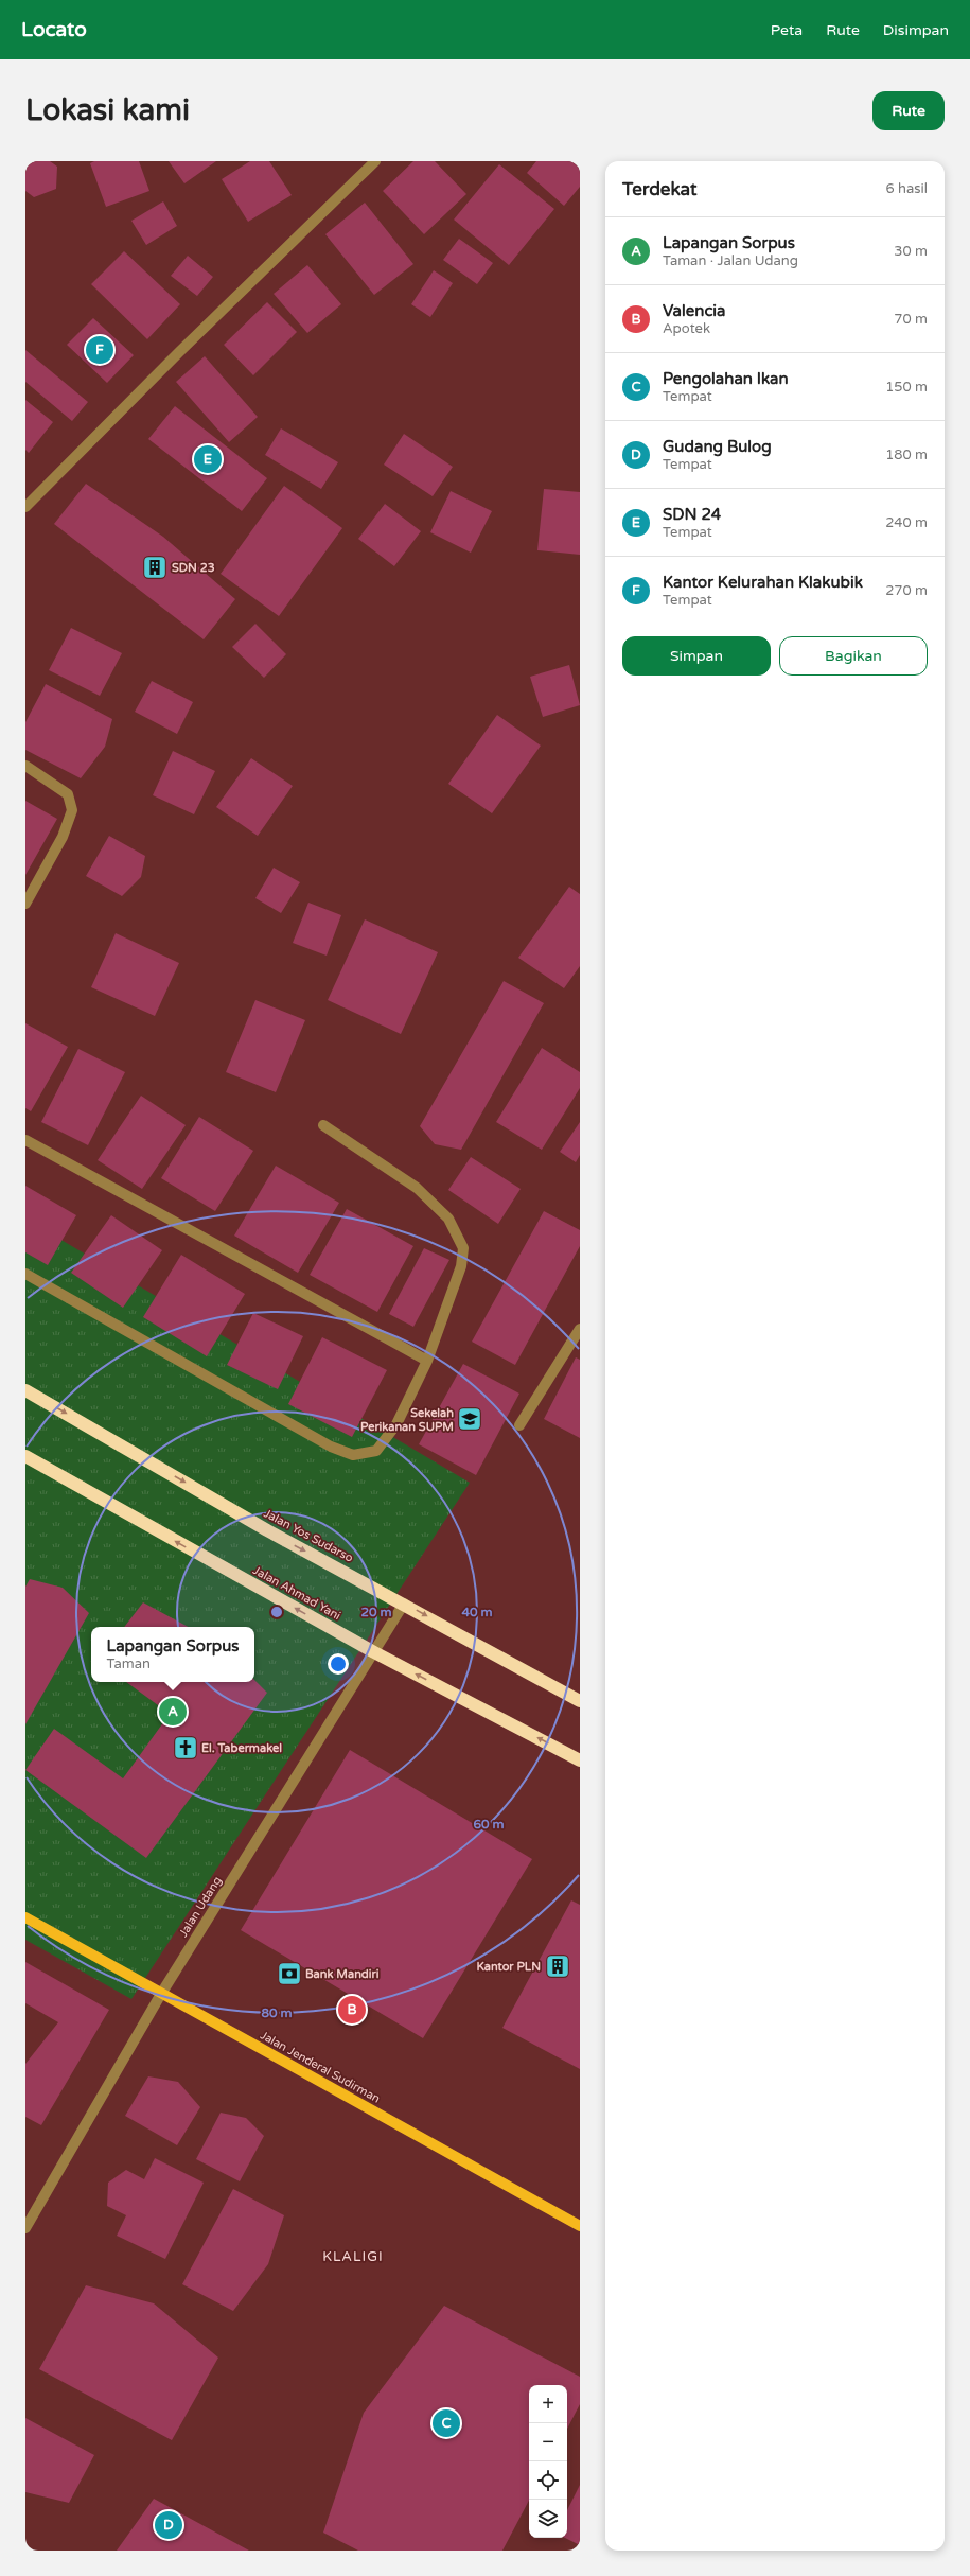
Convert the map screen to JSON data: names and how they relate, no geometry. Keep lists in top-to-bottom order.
{
  "streets": {
    "highway": ["Jalan Yos Sudarso", "Jalan Ahmad Yani"],
    "main road": ["Jalan Jenderal Sudirman"],
    "street": ["Jalan Udang"]
  },
  "crossings": [
    ["Jalan Yos Sudarso", "Jalan Udang"],
    ["Jalan Ahmad Yani", "Jalan Udang"],
    ["Jalan Udang", "Jalan Jenderal Sudirman"]
  ],
  "one_way": ["Jalan Yos Sudarso", "Jalan Ahmad Yani"],
  "districts": ["KLALIGI"],
  "places": {
    "building": ["SDN 23", "Kantor PLN"],
    "school or university": ["Sekelah Perikanan SUPM"],
    "church": ["El. Tabermakel"],
    "bank": ["Bank Mandiri"]
  },
  "page": {
    "header": "Locato",
    "nav": ["Peta", "Rute", "Disimpan"],
    "buttons": [
      "Rute",
      ["Simpan", "Bagikan"]
    ],
    "title": "Lokasi kami",
    "heading": ["Terdekat", "6 hasil"],
    "list": [
      {
        "mark": "A",
        "name": "Lapangan Sorpus",
        "note": "Taman · Jalan Udang",
        "value": "30 m"
      },
      {
        "mark": "B",
        "name": "Valencia",
        "note": "Apotek",
        "value": "70 m"
      },
      {
        "mark": "C",
        "name": "Pengolahan Ikan",
        "note": "Tempat",
        "value": "150 m"
      },
      {
        "mark": "D",
        "name": "Gudang Bulog",
        "note": "Tempat",
        "value": "180 m"
      },
      {
        "mark": "E",
        "name": "SDN 24",
        "note": "Tempat",
        "value": "240 m"
      },
      {
        "mark": "F",
        "name": "Kantor Kelurahan Klakubik",
        "note": "Tempat",
        "value": "270 m"
      }
    ],
    "pins": [
      "F",
      "E",
      "A",
      "B",
      "C",
      "D"
    ],
    "popup": ["Lapangan Sorpus", "Taman"],
    "map_buttons": ["+", "−"]
  },
  "rings": [
    "20 m",
    "40 m",
    "60 m",
    "80 m"
  ]
}
